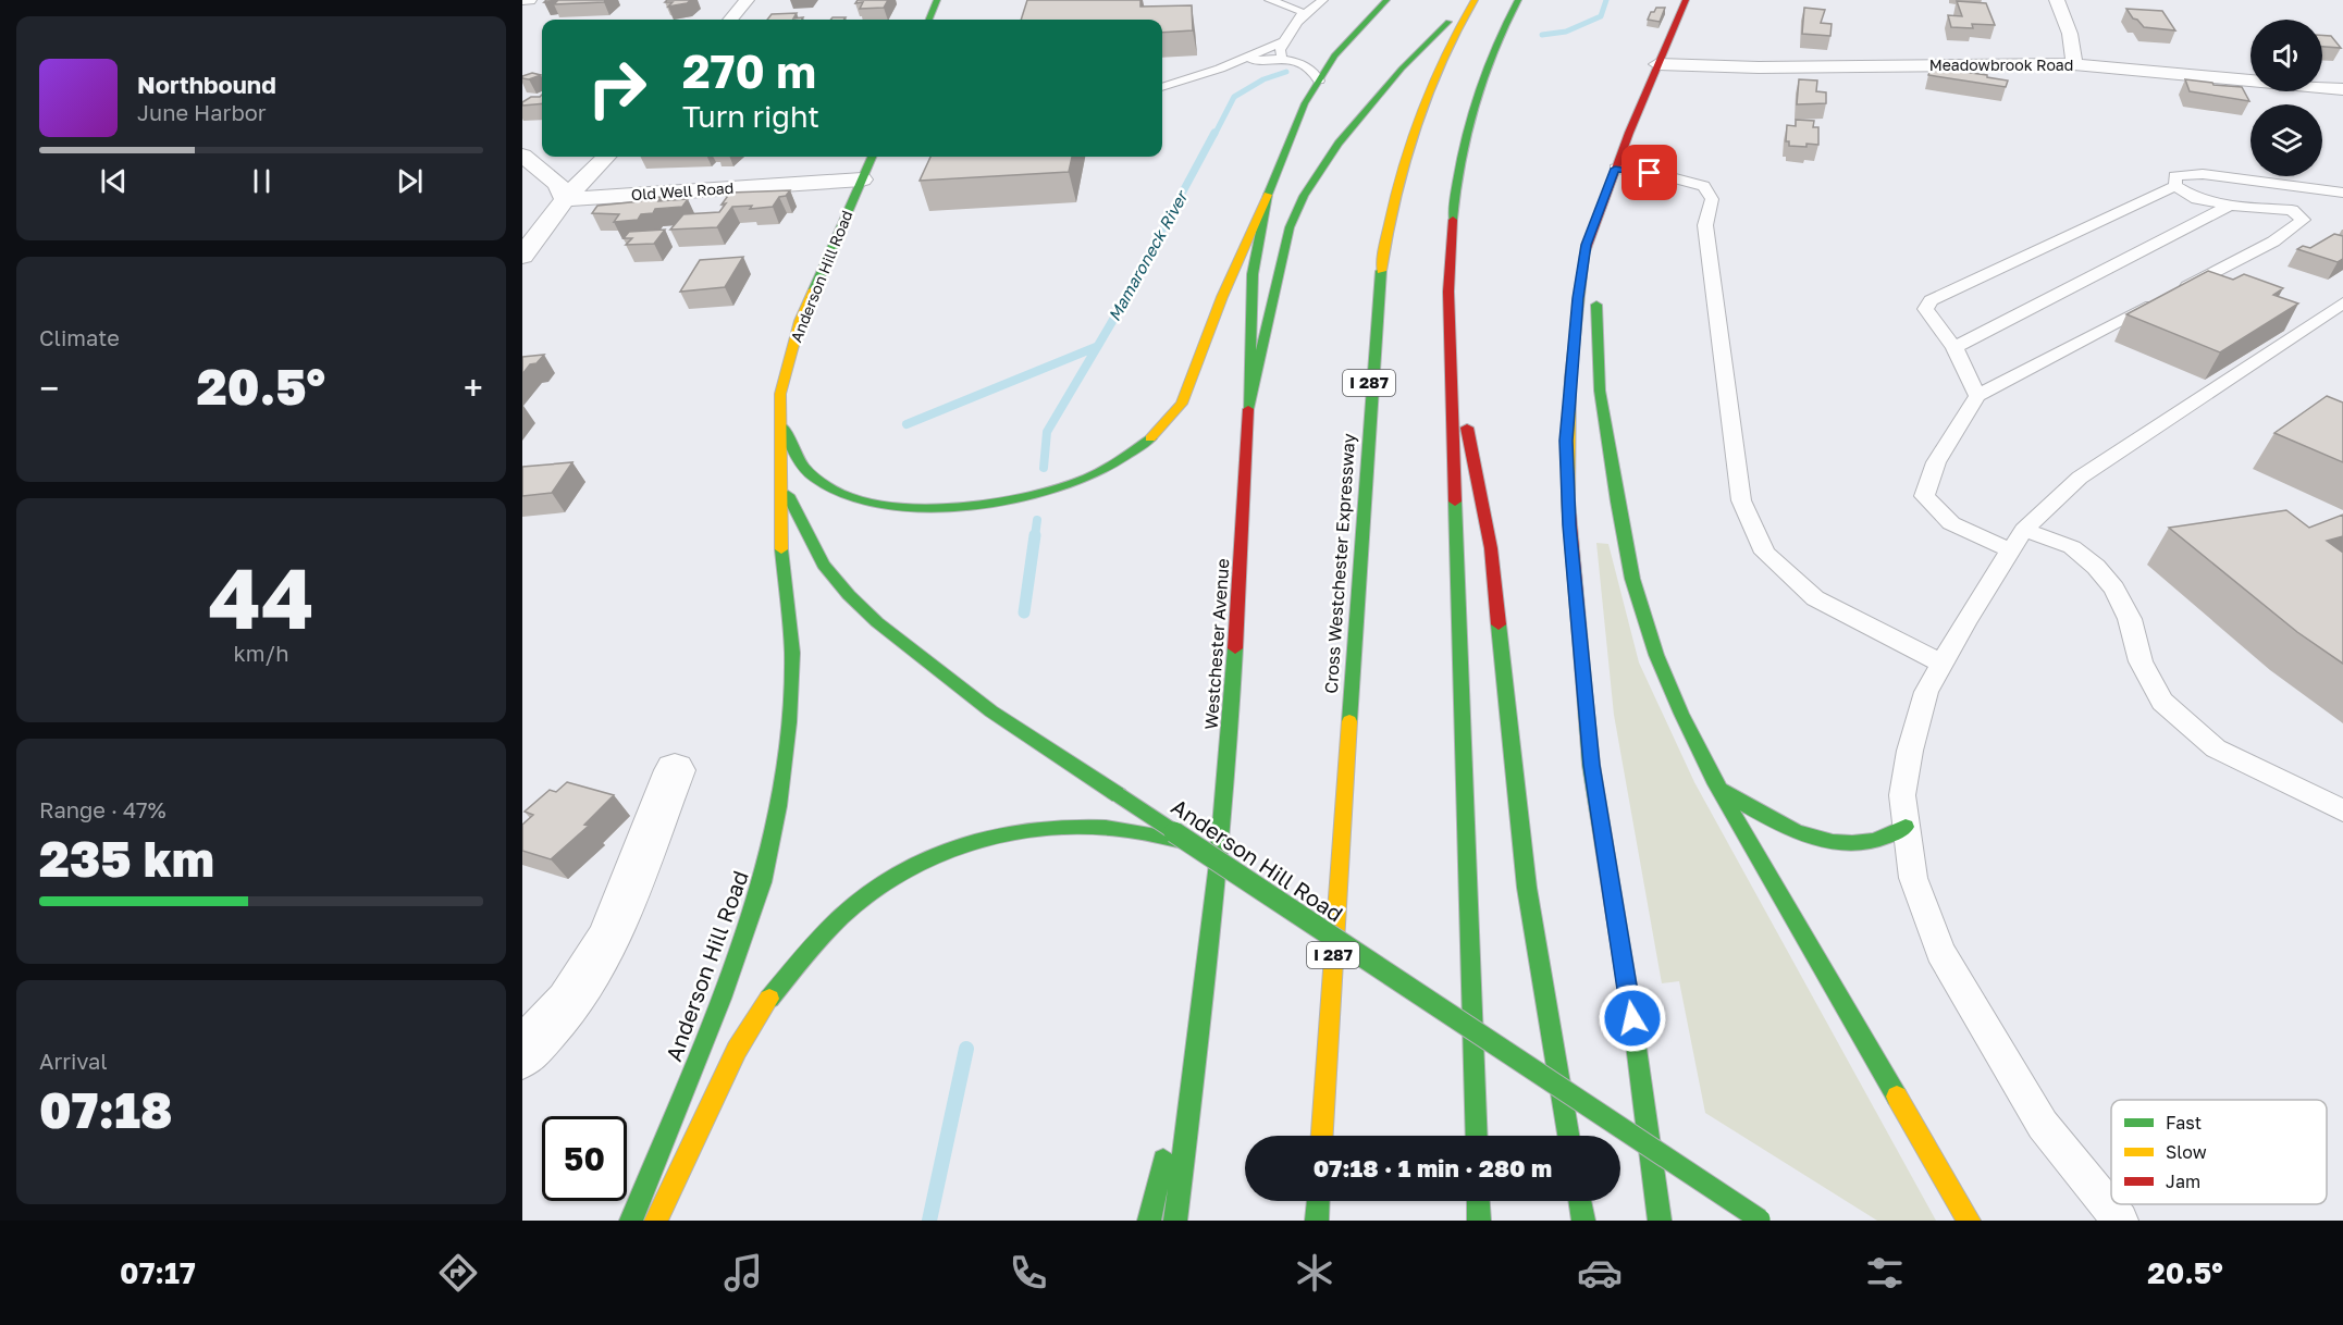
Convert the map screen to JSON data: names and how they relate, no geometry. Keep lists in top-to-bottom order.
{
  "streets": {
    "main road": [
      "Anderson Hill Road",
      "I 287",
      "Cross Westchester Expressway",
      "Westchester Avenue"
    ],
    "street": ["Meadowbrook Road", "Old Well Road"]
  },
  "crossings": [
    ["Old Well Road", "Anderson Hill Road"]
  ],
  "water": ["Mamaroneck River"],
  "legend": ["Fast", "Slow", "Jam"],
  "page": {
    "turn": ["270 m", "Turn right"],
    "song": ["Northbound", "June Harbor"],
    "tile": [
      "Climate",
      ["44", "km/h"],
      ["Range · 47%", "235 km"],
      ["Arrival", "07:18"]
    ],
    "heat": ["−", "20.5°", "+"],
    "limit": "50",
    "trip": "07:18 · 1 min · 280 m",
    "tabs": ["07:17", "20.5°"]
  }
}
